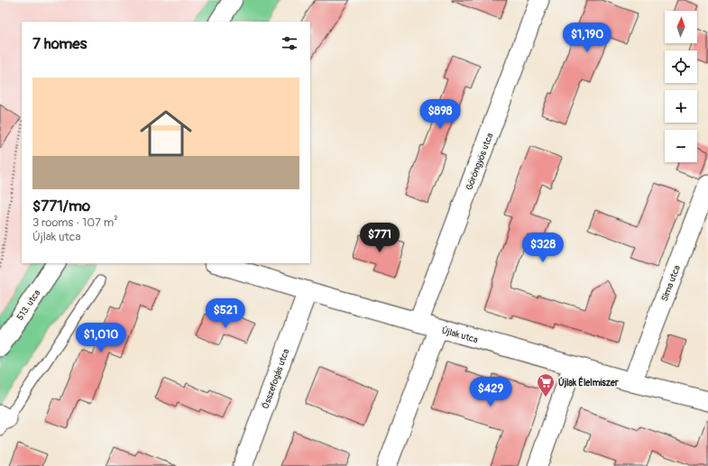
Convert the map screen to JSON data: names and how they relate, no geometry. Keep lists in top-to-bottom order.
{
  "streets": {
    "street": [
      "Göröngyös utca",
      "Sima utca",
      "513. utca",
      "Újlak utca",
      "Összefogás utca"
    ]
  },
  "crossings": [
    ["Göröngyös utca", "Újlak utca"],
    ["Sima utca", "Újlak utca"],
    ["Újlak utca", "Összefogás utca"]
  ],
  "places": {
    "supermarket": ["Újlak Élelmiszer"]
  },
  "north": "top",
  "page": {
    "map_buttons": ["+", "−"],
    "heading": "7 homes",
    "price": [
      "$1,190",
      "$898",
      "$771",
      "$328",
      "$521",
      "$1,010",
      "$429"
    ],
    "list": [
      {
        "name": "$771/mo",
        "note": "3 rooms · 107 m² · Újlak utca"
      }
    ]
  }
}
